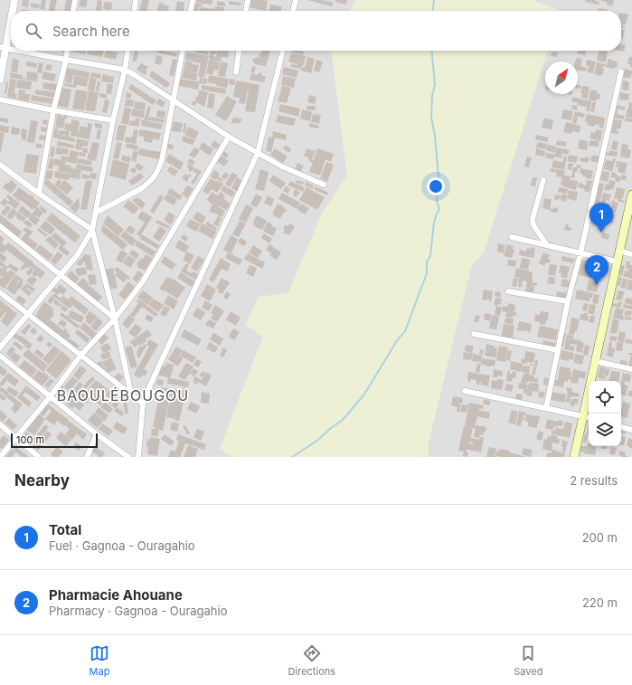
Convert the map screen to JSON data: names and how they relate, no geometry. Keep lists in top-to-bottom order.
{
  "districts": ["BAOULÉBOUGOU"],
  "scale_bar": "100 m",
  "north": "top right",
  "page": {
    "search": "Search here",
    "pins": ["1", "2"],
    "scale": "100 m",
    "heading": ["Nearby", "2 results"],
    "list": [
      {
        "mark": "1",
        "name": "Total",
        "note": "Fuel · Gagnoa - Ouragahio",
        "value": "200 m"
      },
      {
        "mark": "2",
        "name": "Pharmacie Ahouane",
        "note": "Pharmacy · Gagnoa - Ouragahio",
        "value": "220 m"
      }
    ],
    "nav": ["Map", "Directions", "Saved"]
  }
}
